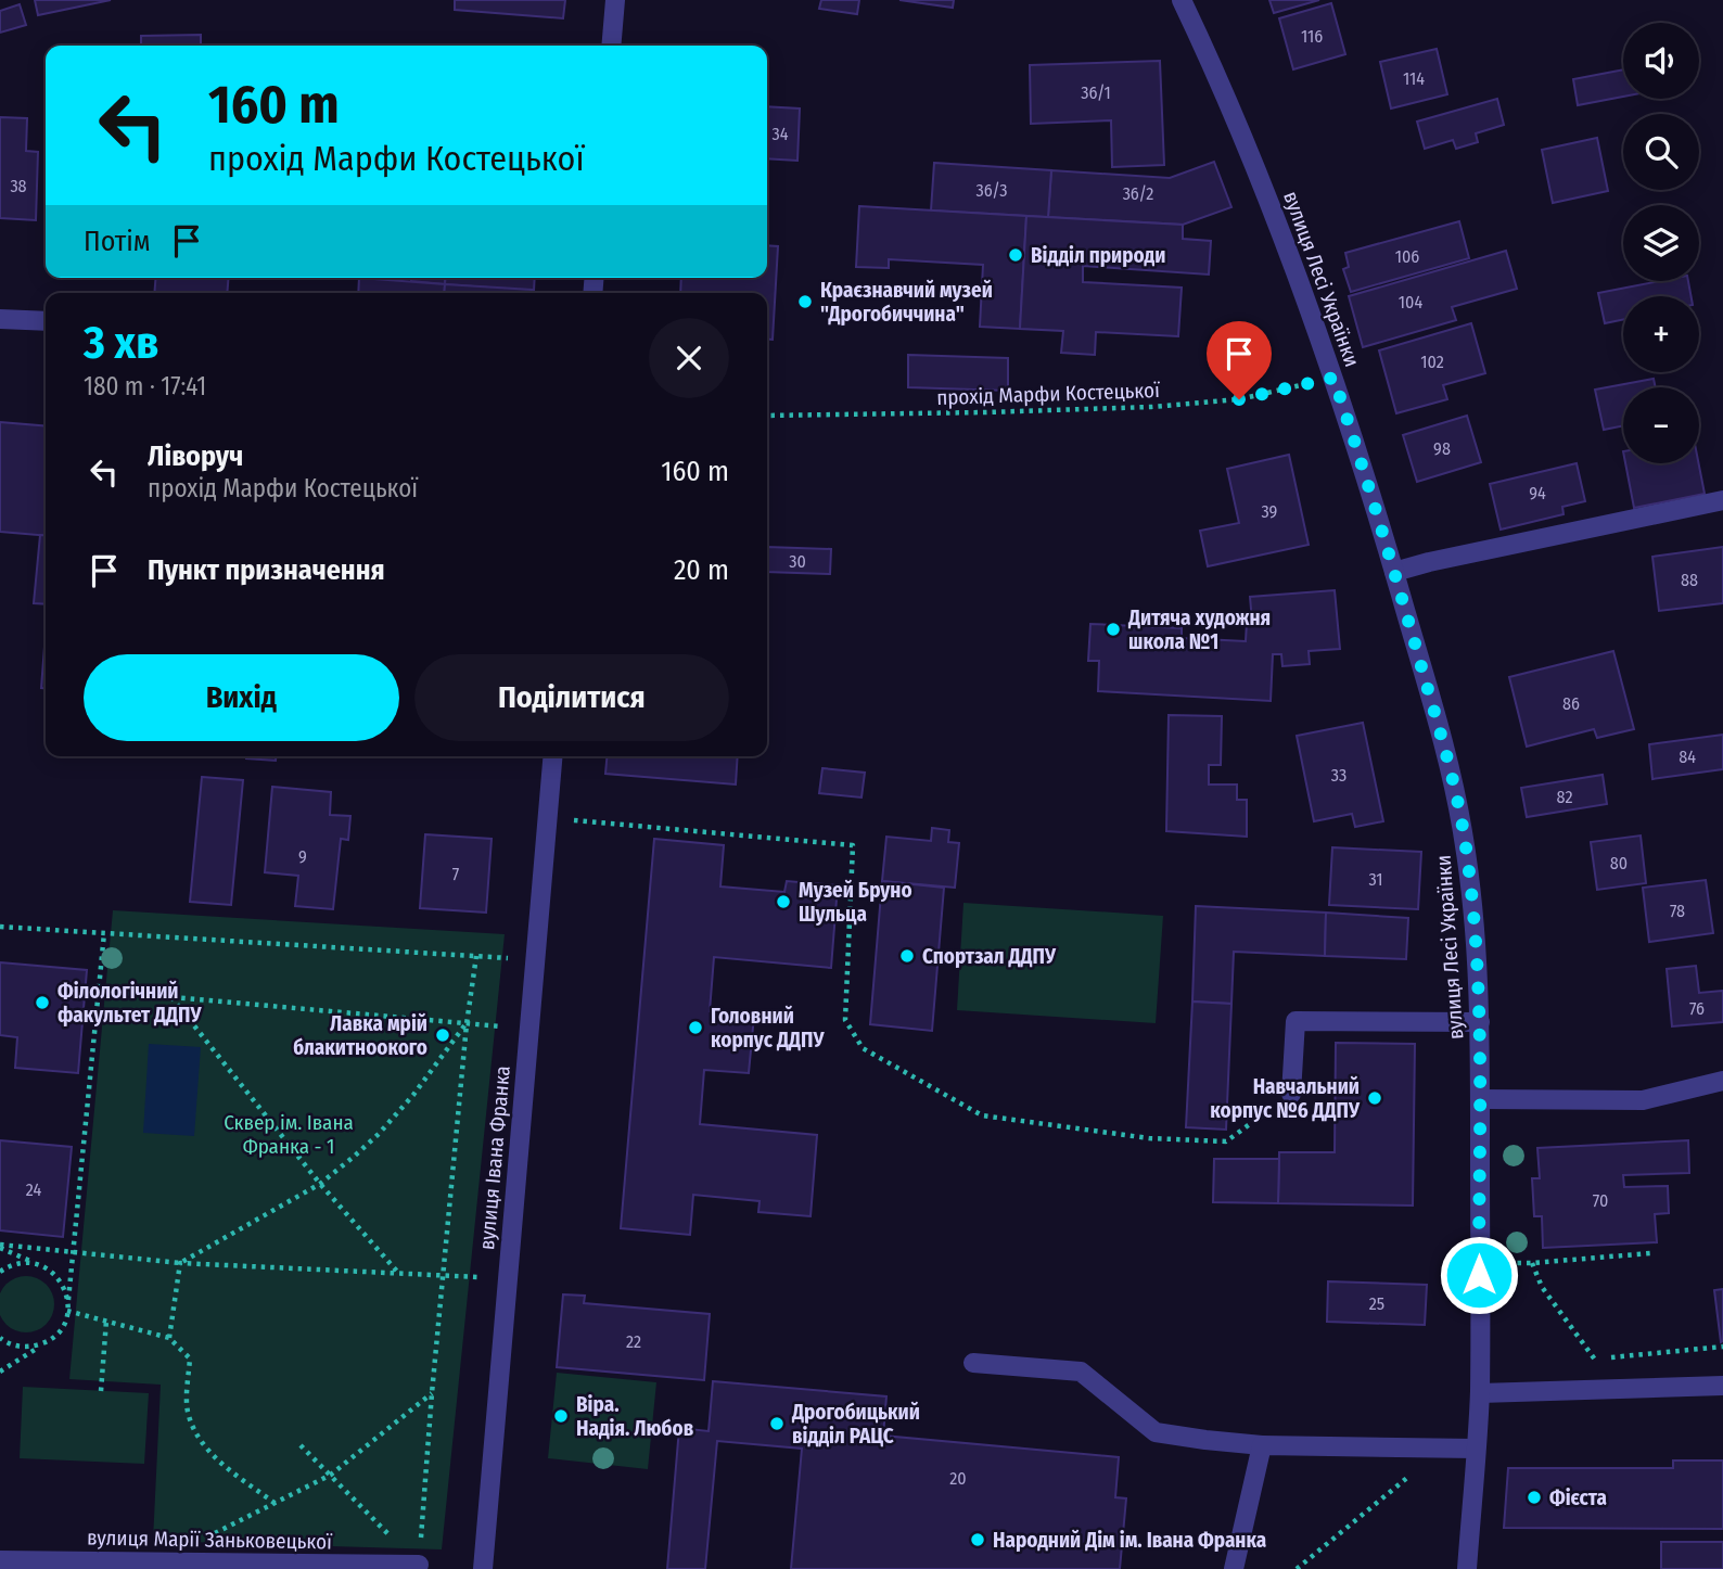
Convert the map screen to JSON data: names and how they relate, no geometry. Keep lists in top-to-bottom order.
{
  "streets": {
    "street": ["вулиця Лесі Українки", "вулиця Івана Франка", "вулиця Марії Заньковецької"],
    "path": ["прохід Марфи Костецької"]
  },
  "crossings": [
    ["вулиця Лесі Українки", "прохід Марфи Костецької"]
  ],
  "parks": ["Сквер ім. Івана Франка - 1"],
  "places": [
    "Відділ природи",
    "Краєзнавчий музей \"Дрогобиччина\"",
    "Дитяча художня школа №1",
    "Музей Бруно Шульца",
    "Спортзал ДДПУ",
    "Філологічний факультет ДДПУ",
    "Головний корпус ДДПУ",
    "Лавка мрій блакитноокого",
    "Навчальний корпус №6 ДДПУ",
    "Віра. Надія. Любов",
    "Дрогобицький відділ РАЦС",
    "Фієста",
    "Народний Дім ім. Івана Франка"
  ],
  "house_numbers": [
    "116",
    "114",
    "36/1",
    "34",
    "38",
    "36/3",
    "36/2",
    "106",
    "104",
    "102",
    "98",
    "94",
    "39",
    "30",
    "88",
    "86",
    "84",
    "33",
    "82",
    "9",
    "80",
    "7",
    "31",
    "78",
    "76",
    "24",
    "70",
    "25",
    "22",
    "20"
  ],
  "page": {
    "map_buttons": ["+", "−"],
    "turn": ["160 m", "прохід Марфи Костецької"],
    "then": "Потім",
    "heading": ["3 хв", "180 m · 17:41"],
    "list": [
      {
        "name": "Ліворуч",
        "note": "прохід Марфи Костецької",
        "value": "160 m"
      },
      {
        "name": "Пункт призначення",
        "value": "20 m"
      }
    ],
    "buttons": ["Вихід", "Поділитися"]
  }
}
